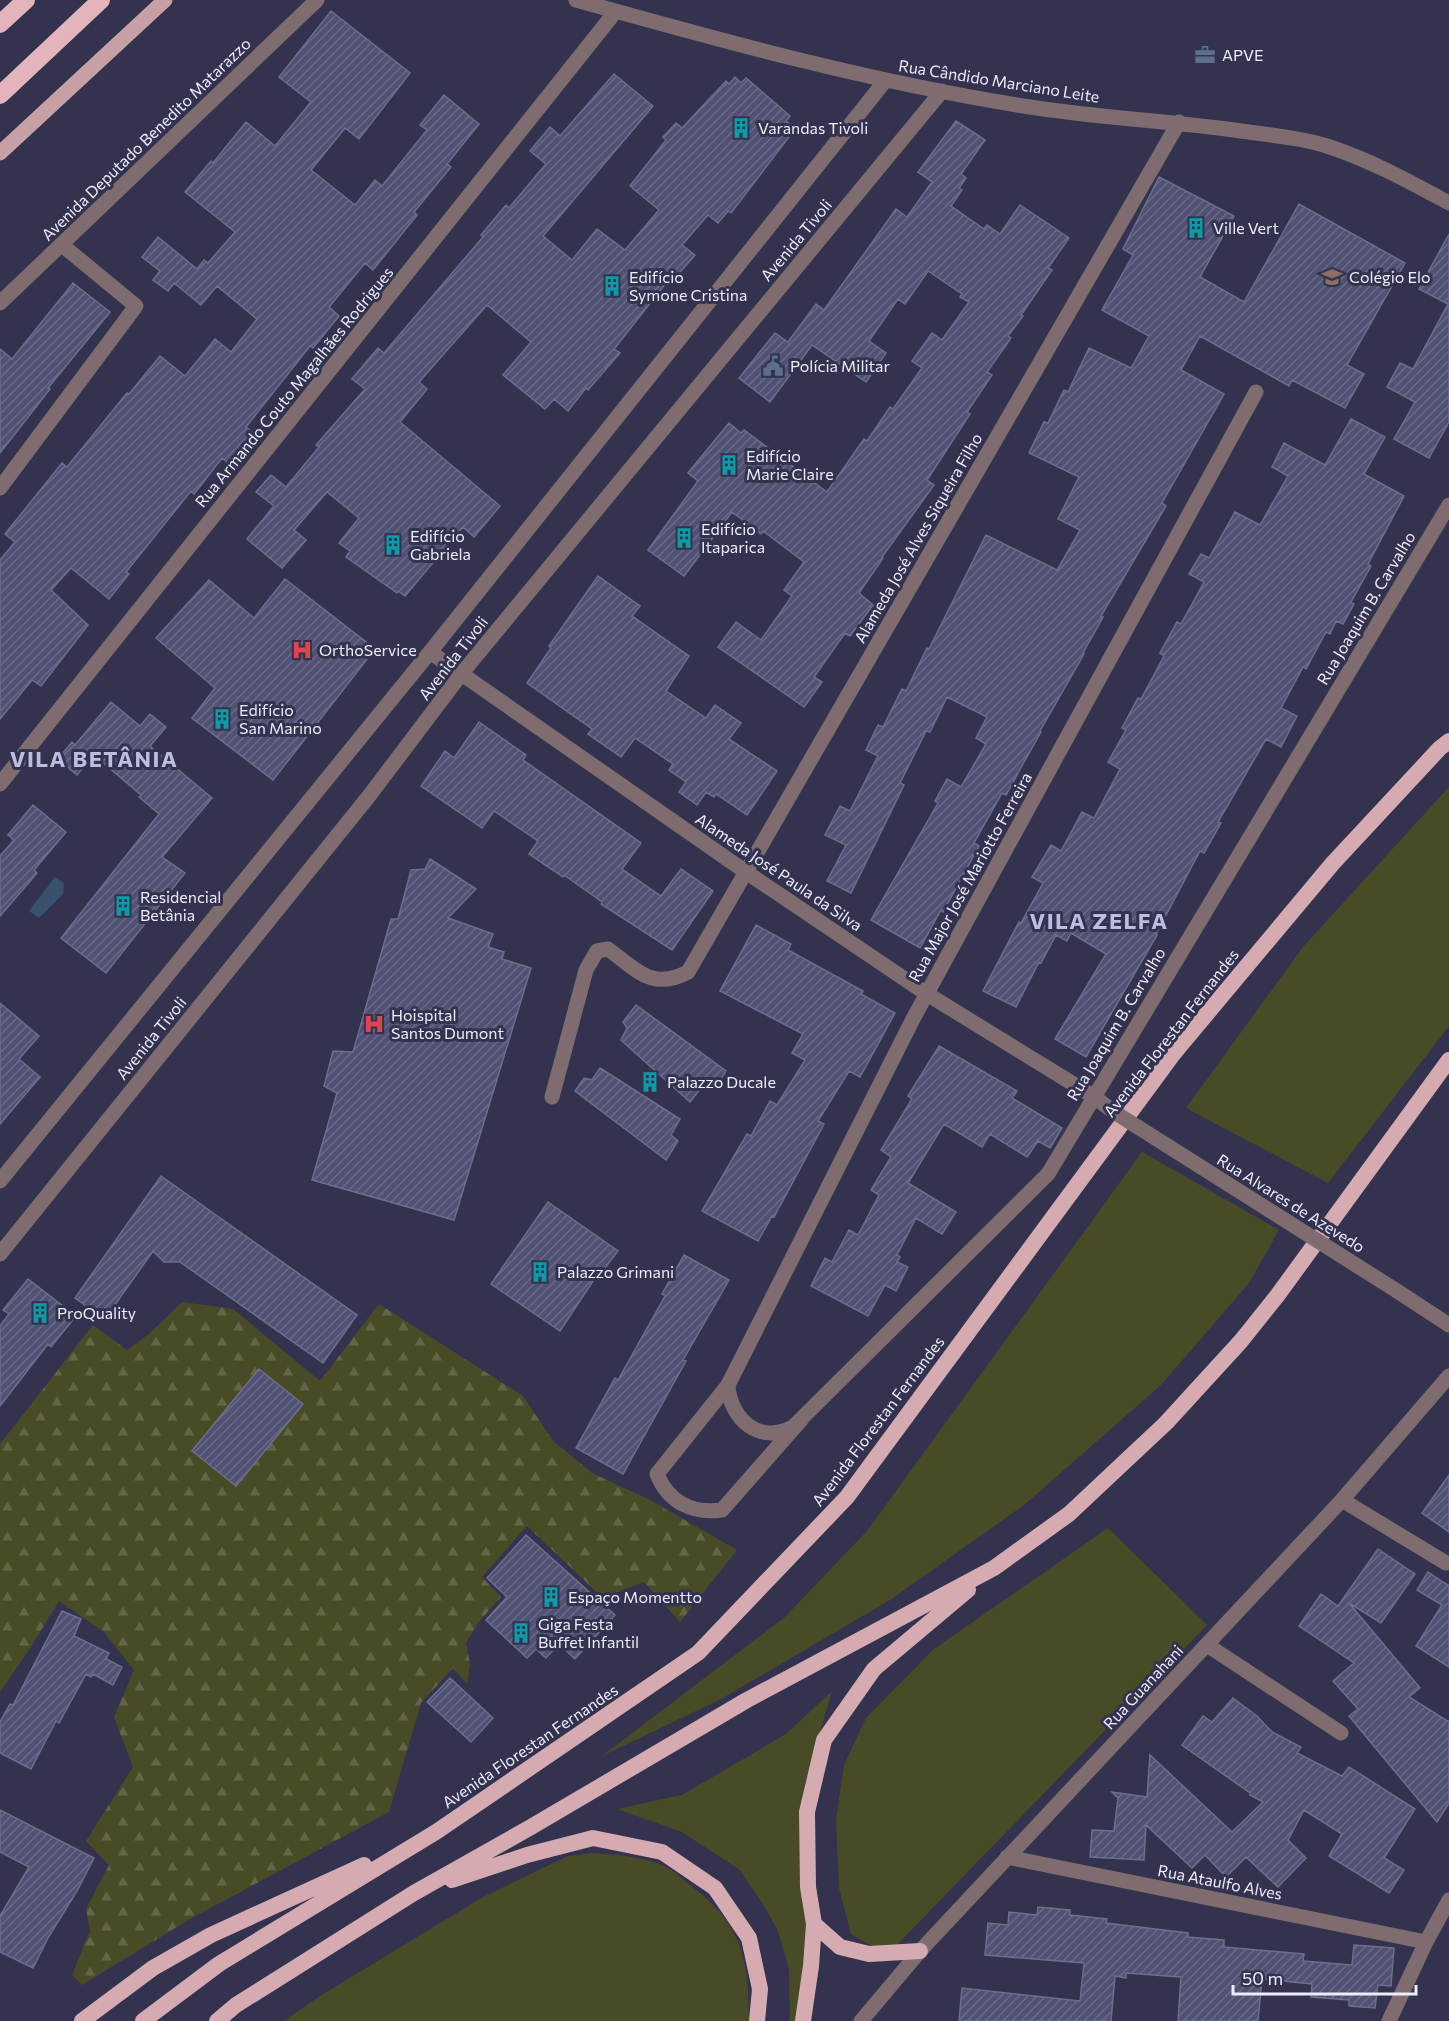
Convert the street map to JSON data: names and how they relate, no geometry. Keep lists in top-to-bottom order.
{
  "streets": {
    "highway": ["Avenida Florestan Fernandes"],
    "street": [
      "Rua Cândido Marciano Leite",
      "Avenida Deputado Benedito Matarazzo",
      "Avenida Tivoli",
      "Rua Armando Couto Magalhães Rodrigues",
      "Alameda José Alves Siqueira Filho",
      "Rua Joaquim B. Carvalho",
      "Alameda José Paula da Silva",
      "Rua Major José Mariotto Ferreira",
      "Rua Alvares de Azevedo",
      "Rua Guanahani",
      "Rua Ataulfo Alves"
    ]
  },
  "crossings": [
    ["Rua Cândido Marciano Leite", "Avenida Tivoli"],
    ["Rua Cândido Marciano Leite", "Rua Armando Couto Magalhães Rodrigues"],
    ["Rua Cândido Marciano Leite", "Alameda José Alves Siqueira Filho"],
    ["Avenida Tivoli", "Alameda José Paula da Silva"],
    ["Alameda José Alves Siqueira Filho", "Alameda José Paula da Silva"],
    ["Rua Joaquim B. Carvalho", "Alameda José Paula da Silva"],
    ["Rua Joaquim B. Carvalho", "Rua Major José Mariotto Ferreira"],
    ["Alameda José Paula da Silva", "Rua Major José Mariotto Ferreira"],
    ["Alameda José Paula da Silva", "Rua Alvares de Azevedo"],
    ["Rua Guanahani", "Rua Ataulfo Alves"]
  ],
  "districts": ["VILA BETÂNIA", "VILA ZELFA"],
  "places": {
    "office": ["APVE"],
    "building": [
      "Varandas Tivoli",
      "Ville Vert",
      "Edifício Symone Cristina",
      "Edifício Marie Claire",
      "Edifício Itaparica",
      "Edifício Gabriela",
      "Edifício San Marino",
      "Residencial Betânia",
      "Palazzo Ducale",
      "Palazzo Grimani",
      "ProQuality",
      "Espaço Momentto",
      "Giga Festa Buffet Infantil"
    ],
    "school or university": ["Colégio Elo"],
    "public building": ["Polícia Militar"],
    "hospital": ["OrthoService", "Hoispital Santos Dumont"]
  },
  "scale_bar": "50 m"
}
